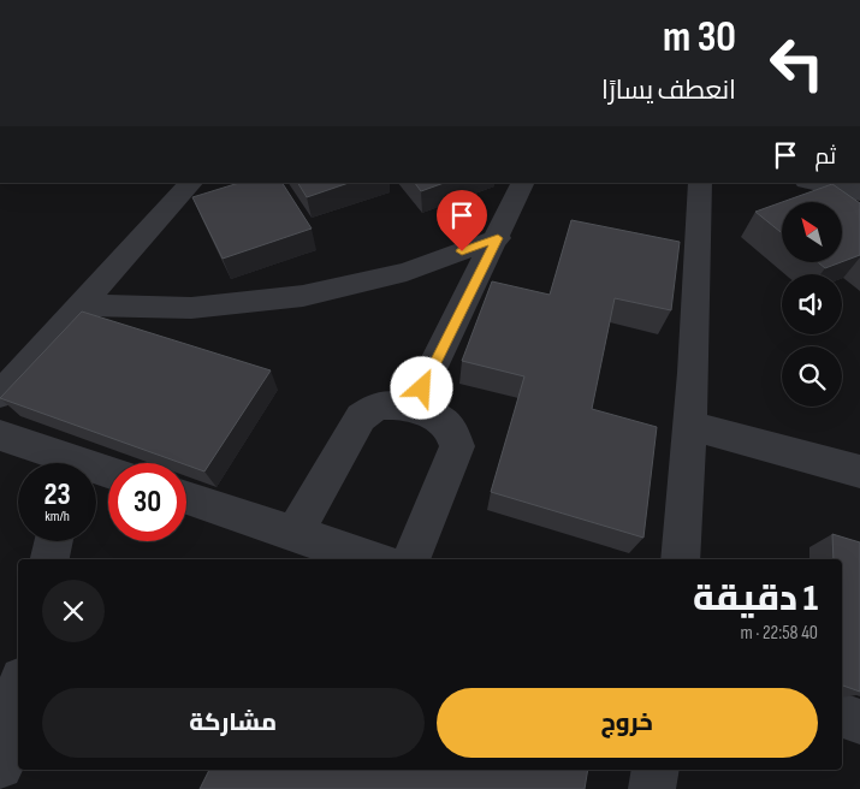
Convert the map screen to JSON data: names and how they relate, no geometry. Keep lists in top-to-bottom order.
{
  "north": "top left",
  "page": {
    "turn": ["30 m", "انعطف يسارًا"],
    "then": "ثم",
    "speed": "23 km/h",
    "limit": "30",
    "heading": ["1 دقيقة", "40 m · 22:58"],
    "buttons": ["خروج", "مشاركة"]
  }
}
